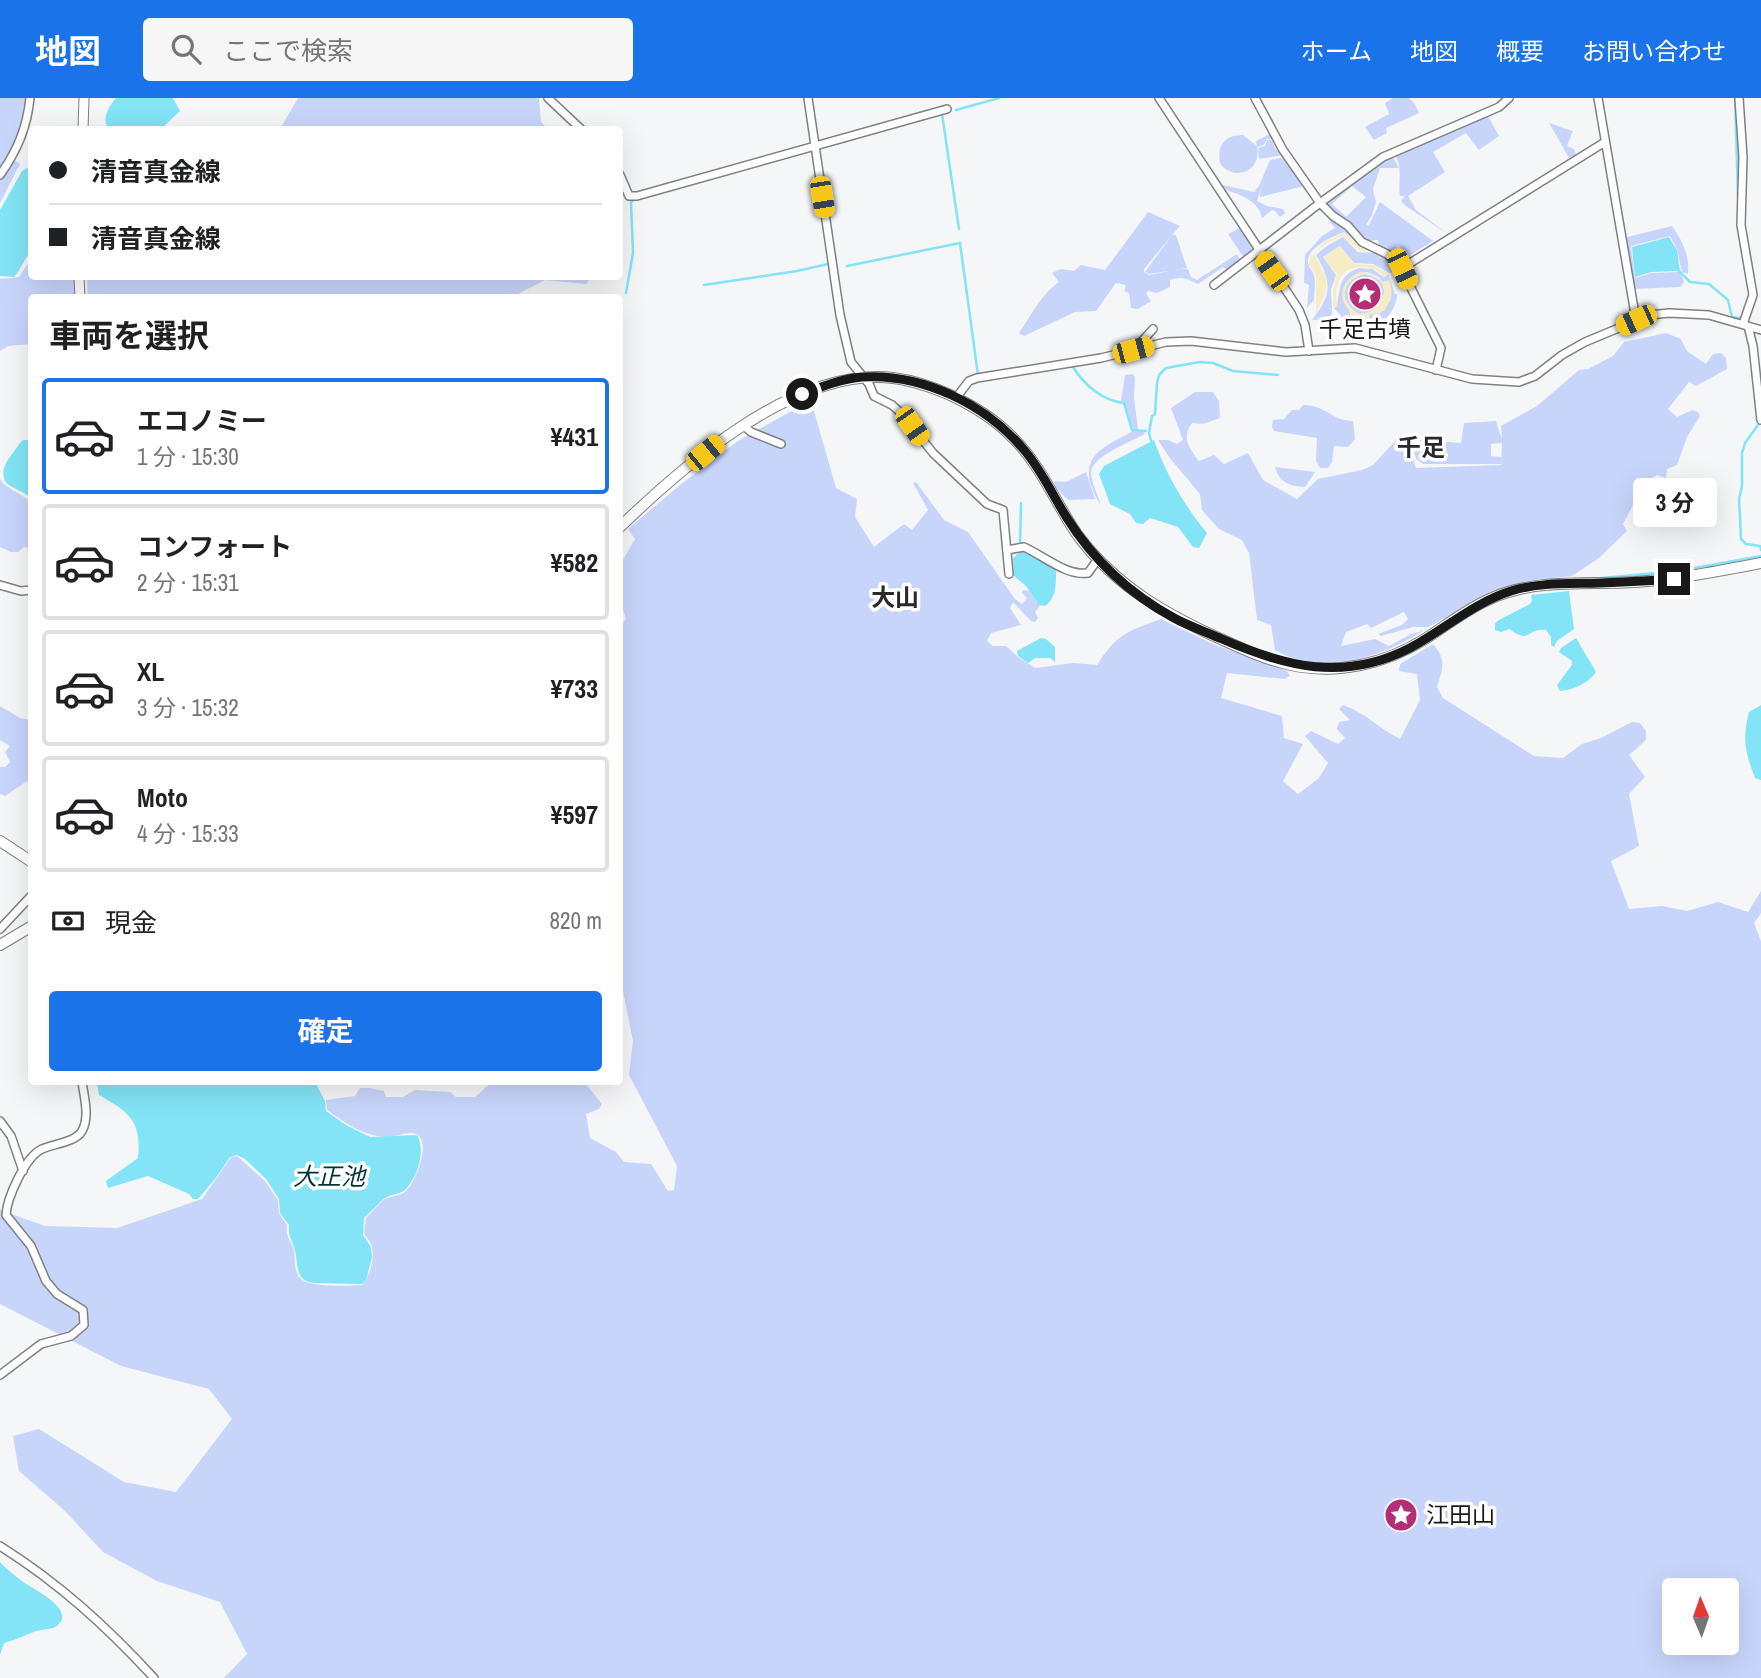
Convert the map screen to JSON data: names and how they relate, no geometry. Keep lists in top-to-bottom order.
{
  "districts": ["千足", "大山"],
  "water": ["大正池"],
  "places": {
    "place": ["千足古墳", "江田山"]
  },
  "north": "top",
  "page": {
    "header": "地図",
    "search": "ここで検索",
    "nav": [
      "ホーム",
      "地図",
      "概要",
      "お問い合わせ"
    ],
    "banner": ["清音真金線", "清音真金線"],
    "heading": "車両を選択",
    "list": [
      {
        "name": "エコノミー",
        "note": "1 分 · 15:30",
        "value": "¥431"
      },
      {
        "name": "コンフォート",
        "note": "2 分 · 15:31",
        "value": "¥582"
      },
      {
        "name": "XL",
        "note": "3 分 · 15:32",
        "value": "¥733"
      },
      {
        "name": "Moto",
        "note": "4 分 · 15:33",
        "value": "¥597"
      }
    ],
    "bubble": "3 分",
    "pay": ["現金", "820 m"],
    "buttons": "確定"
  }
}
